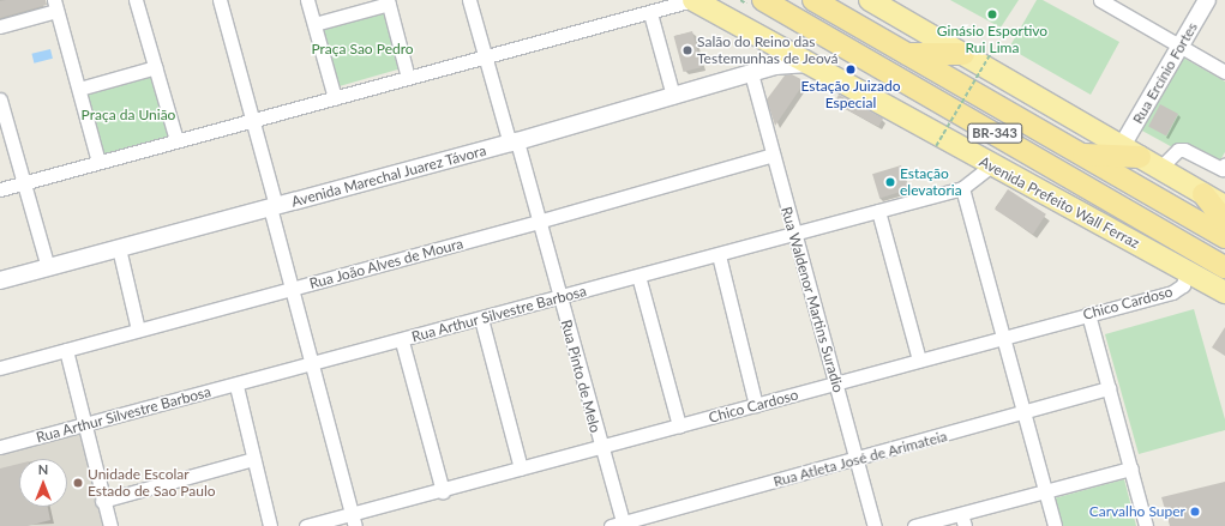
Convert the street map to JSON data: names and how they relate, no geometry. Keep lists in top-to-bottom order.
{
  "streets": {
    "highway": ["BR-343", "Avenida Prefeito Wall Ferraz"],
    "street": [
      "Rua Ercínio Fortes",
      "Avenida Marechal Juarez Távora",
      "Rua João Alves de Moura",
      "Rua Waldenor Martins Suradio",
      "Chico Cardoso",
      "Rua Arthur Silvestre Barbosa",
      "Rua Pinto de Melo",
      "Rua Atleta José de Arimateia"
    ]
  },
  "crossings": [
    ["Avenida Marechal Juarez Távora", "Avenida Prefeito Wall Ferraz"],
    ["Avenida Marechal Juarez Távora", "Rua Waldenor Martins Suradio"],
    ["Avenida Marechal Juarez Távora", "Rua Pinto de Melo"],
    ["Avenida Prefeito Wall Ferraz", "Chico Cardoso"],
    ["Avenida Prefeito Wall Ferraz", "Rua Arthur Silvestre Barbosa"],
    ["Rua João Alves de Moura", "Rua Waldenor Martins Suradio"],
    ["Rua João Alves de Moura", "Rua Pinto de Melo"],
    ["Rua Waldenor Martins Suradio", "Chico Cardoso"],
    ["Rua Waldenor Martins Suradio", "Rua Arthur Silvestre Barbosa"],
    ["Rua Waldenor Martins Suradio", "Rua Atleta José de Arimateia"],
    ["Chico Cardoso", "Rua Pinto de Melo"],
    ["Rua Arthur Silvestre Barbosa", "Rua Pinto de Melo"],
    ["Rua Pinto de Melo", "Rua Atleta José de Arimateia"]
  ],
  "parks": ["Praça Sao Pedro", "Praça da União"],
  "places": [
    "Ginásio Esportivo Rui Lima",
    "Salão do Reino das Testemunhas de Jeová",
    "Estação Juizado Especial",
    "Estação elevatoria",
    "Unidade Escolar Estado de Sao Paulo",
    "Carvalho Super"
  ],
  "north": "top"
}
